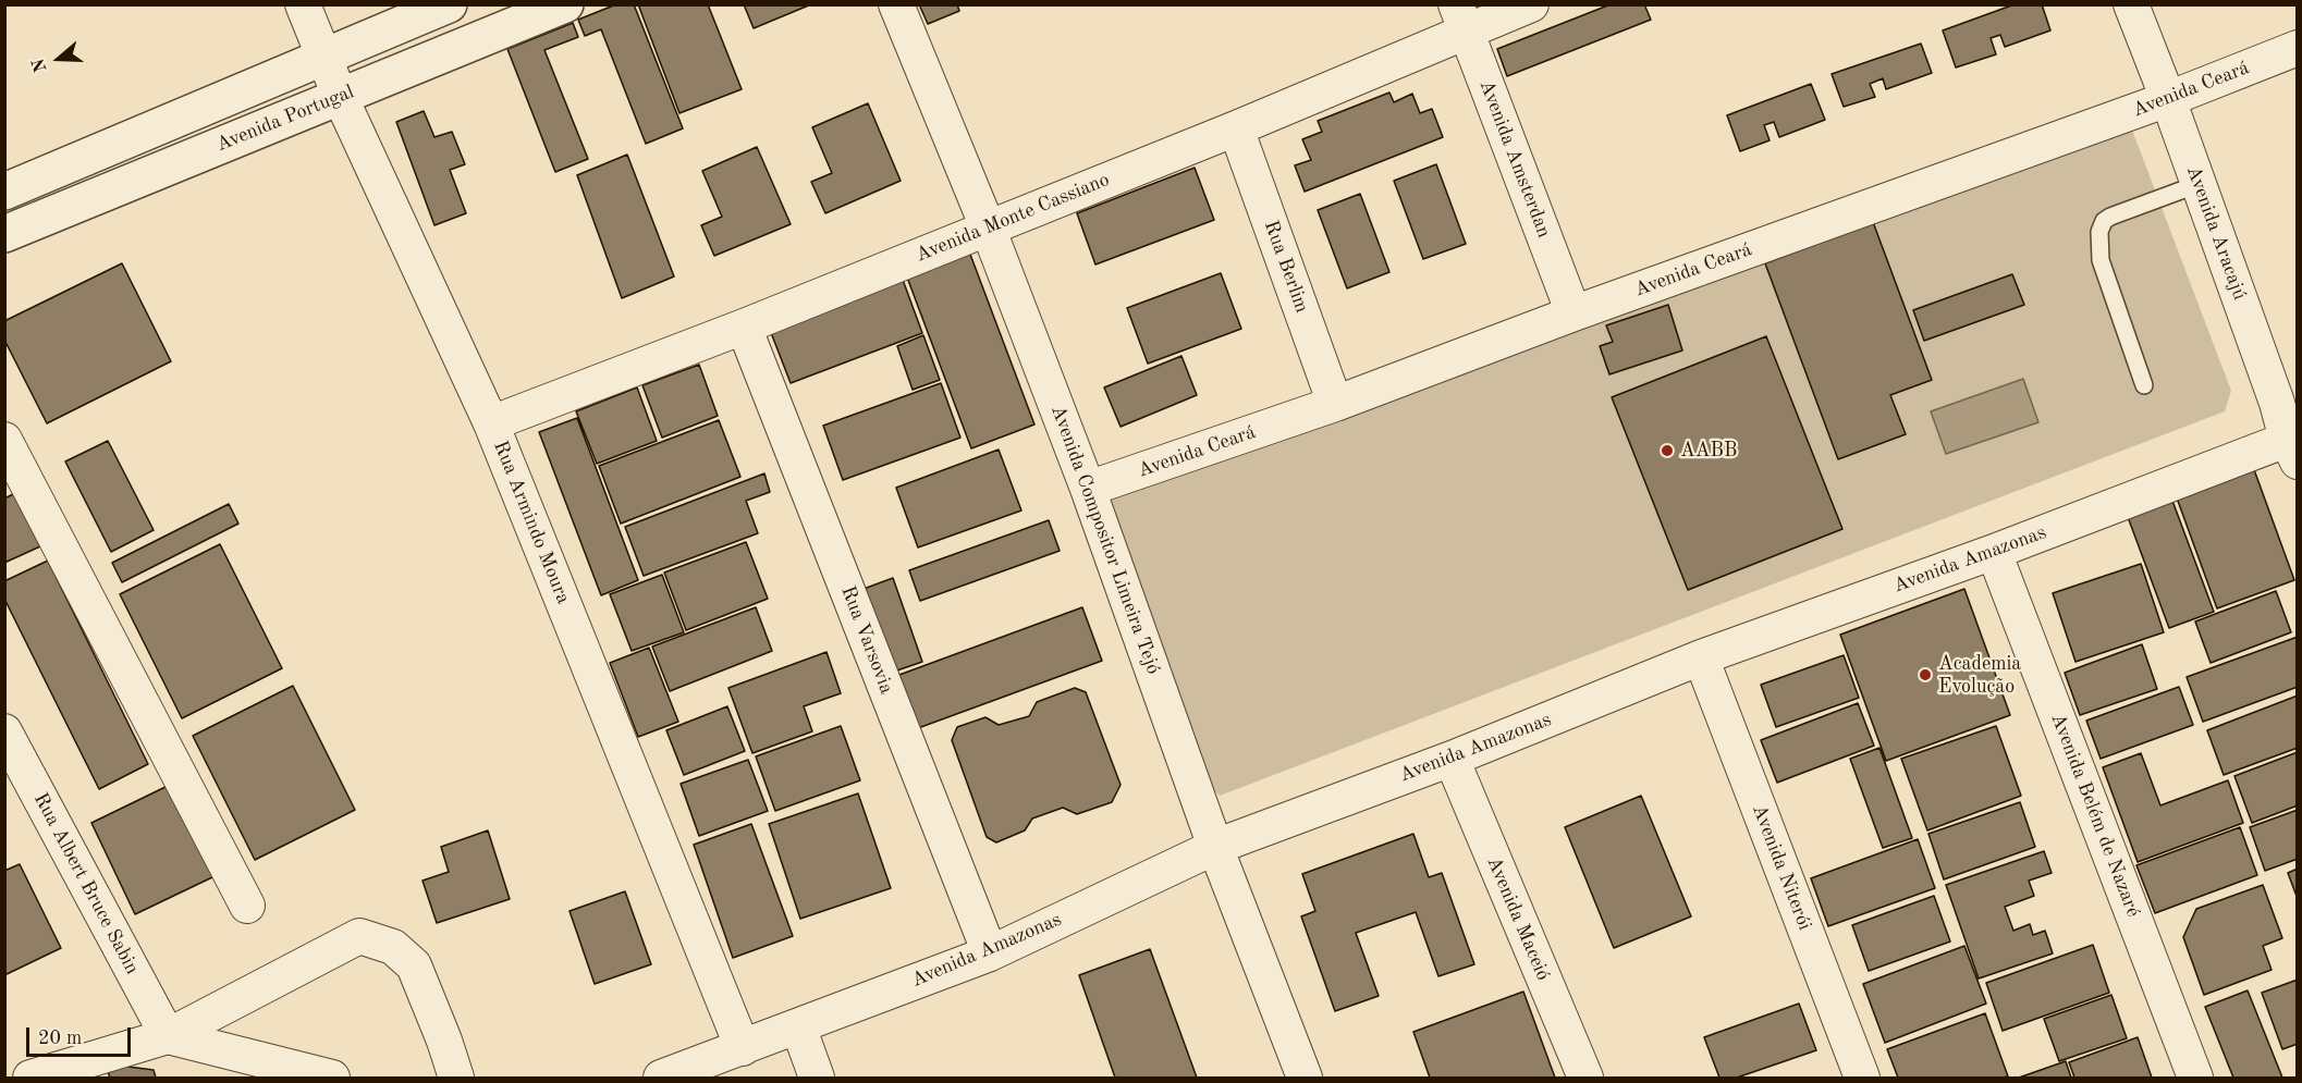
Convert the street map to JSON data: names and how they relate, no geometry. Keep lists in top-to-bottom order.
{
  "streets": {
    "street": [
      "Avenida Ceará",
      "Avenida Portugal",
      "Avenida Amsterdan",
      "Avenida Monte Cassiano",
      "Avenida Aracajú",
      "Rua Berlim",
      "Rua Armindo Moura",
      "Avenida Compositor Limeira Tejó",
      "Avenida Amazonas",
      "Rua Varsovia",
      "Avenida Belém de Nazaré",
      "Avenida Niterói",
      "Rua Albert Bruce Sabin",
      "Avenida Maceió"
    ]
  },
  "crossings": [
    ["Avenida Ceará", "Avenida Amsterdan"],
    ["Avenida Ceará", "Avenida Aracajú"],
    ["Avenida Ceará", "Rua Berlim"],
    ["Avenida Ceará", "Avenida Compositor Limeira Tejó"],
    ["Avenida Portugal", "Rua Armindo Moura"],
    ["Avenida Amsterdan", "Avenida Monte Cassiano"],
    ["Avenida Monte Cassiano", "Rua Berlim"],
    ["Avenida Monte Cassiano", "Rua Armindo Moura"],
    ["Avenida Monte Cassiano", "Avenida Compositor Limeira Tejó"],
    ["Avenida Monte Cassiano", "Rua Varsovia"],
    ["Avenida Aracajú", "Avenida Amazonas"],
    ["Rua Armindo Moura", "Avenida Amazonas"],
    ["Avenida Compositor Limeira Tejó", "Avenida Amazonas"],
    ["Avenida Amazonas", "Rua Varsovia"],
    ["Avenida Amazonas", "Avenida Belém de Nazaré"],
    ["Avenida Amazonas", "Avenida Niterói"],
    ["Avenida Amazonas", "Avenida Maceió"]
  ],
  "places": ["AABB", "Academia Evolução"],
  "scale_bar": "20 m",
  "north": "left"
}
